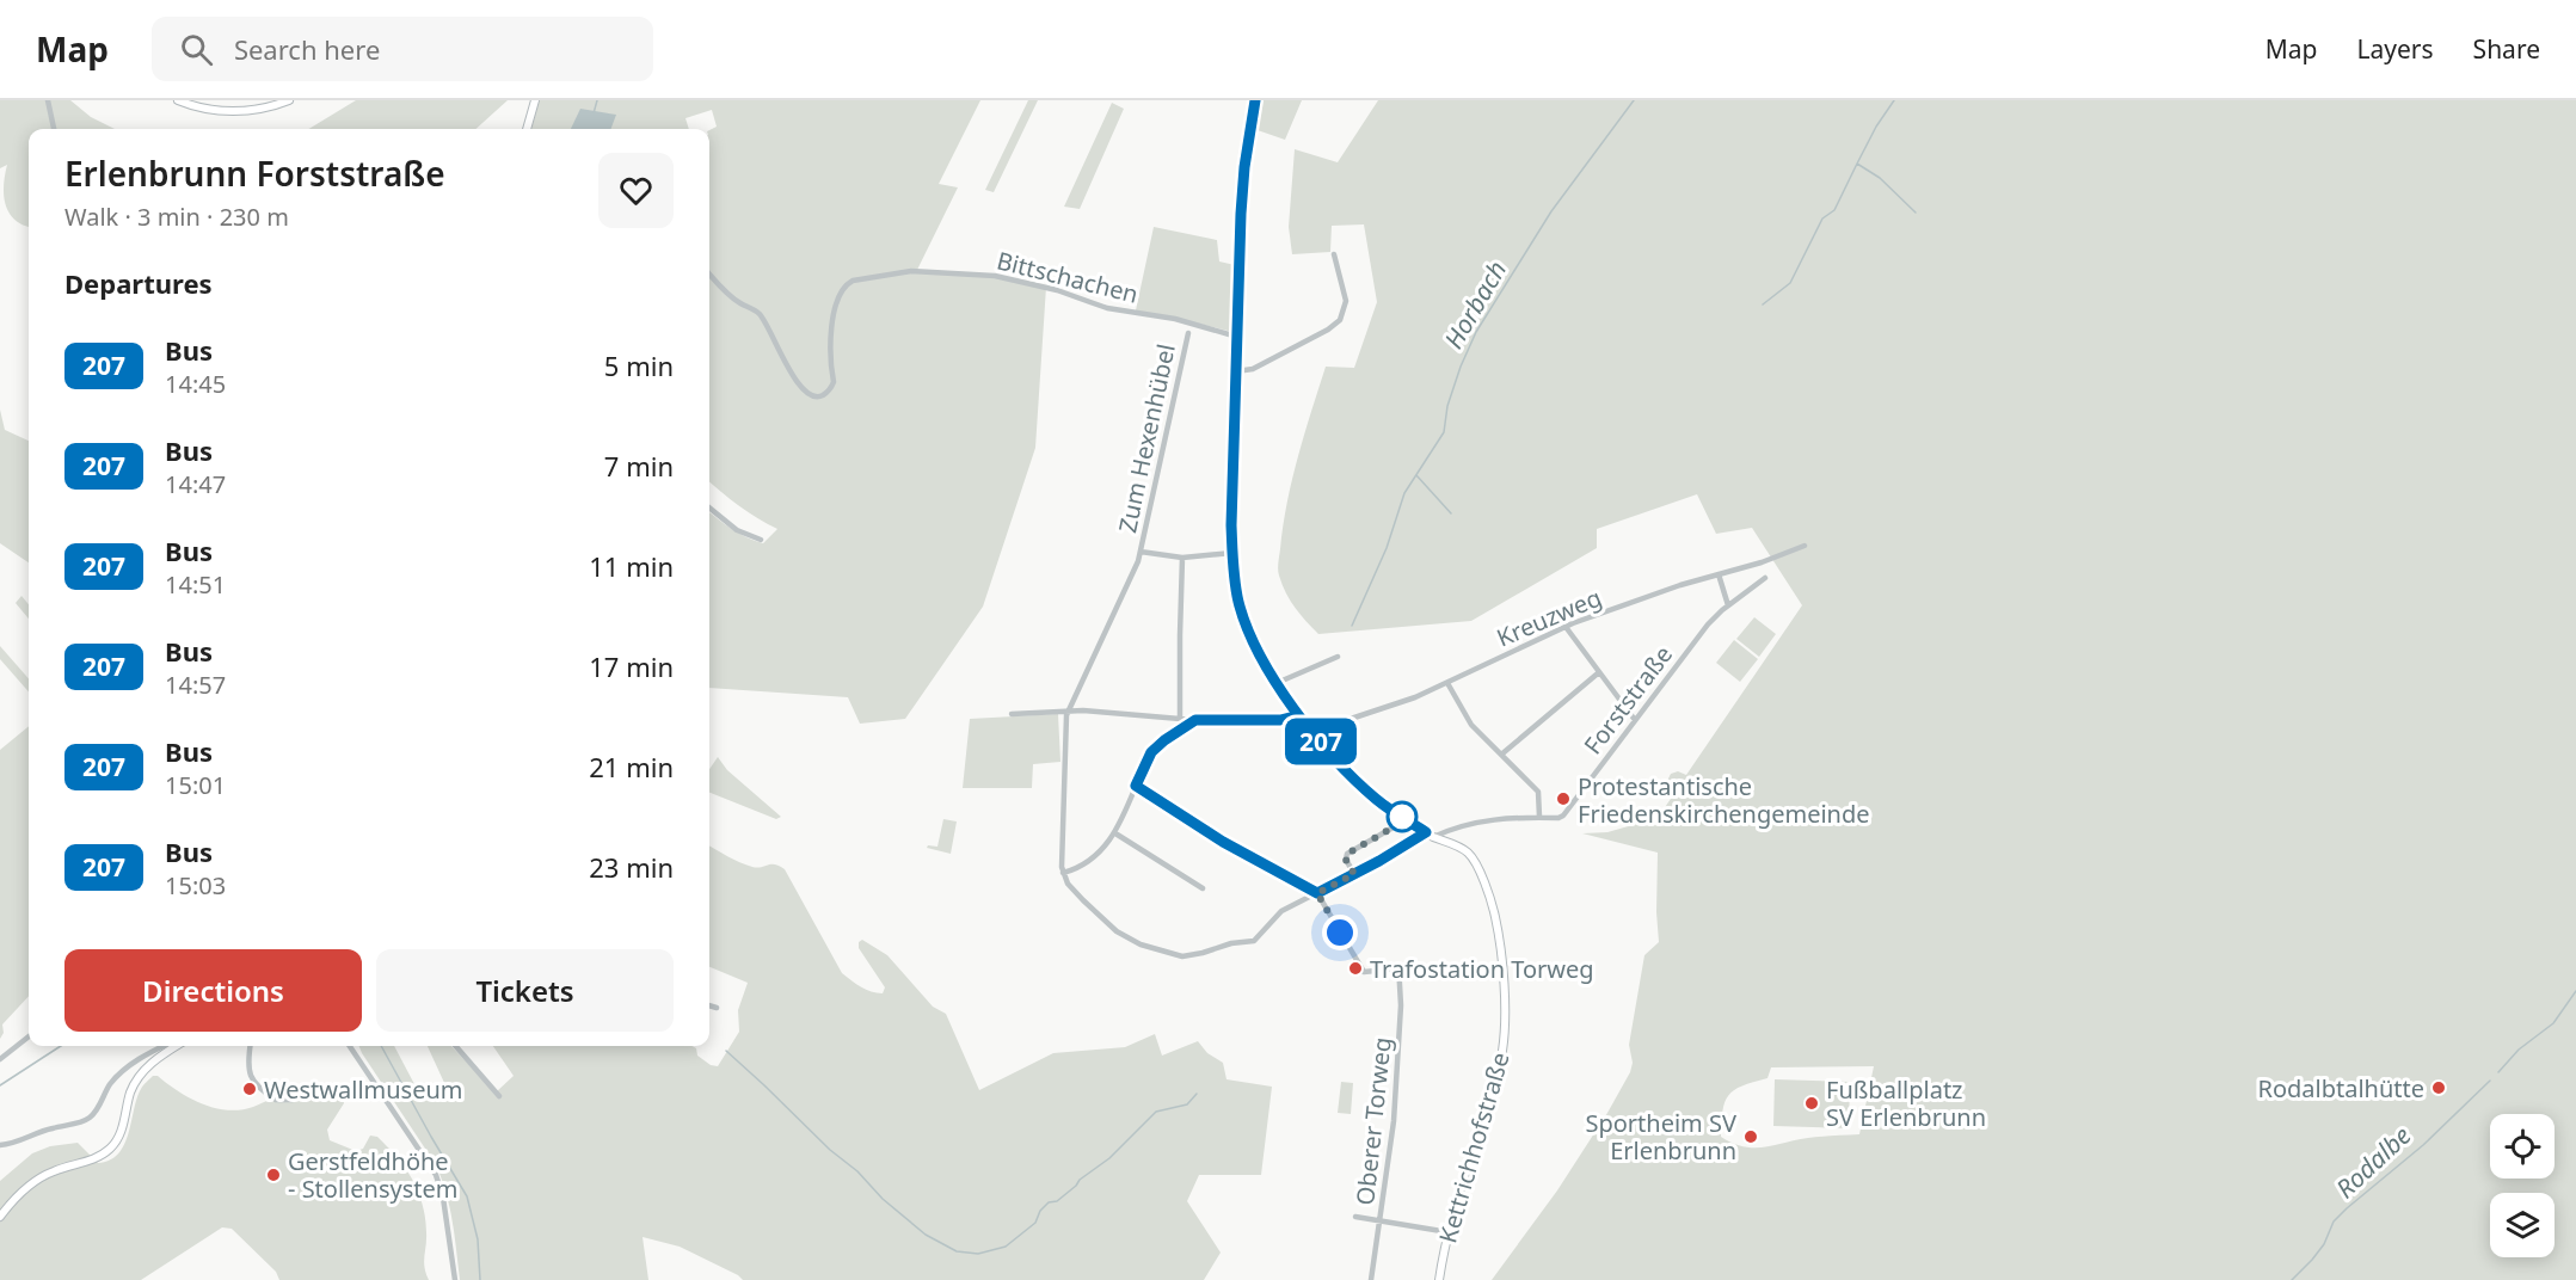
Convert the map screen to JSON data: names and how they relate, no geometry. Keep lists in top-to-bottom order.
{
  "streets": {
    "street": [
      "Bittschachen",
      "Zum Hexenhübel",
      "Kreuzweg",
      "Forststraße",
      "Oberer Torweg",
      "Kettrichhofstraße"
    ]
  },
  "crossings": [
    ["Bittschachen", "Kettrichhofstraße"],
    ["Zum Hexenhübel", "Forststraße"],
    ["Kreuzweg", "Kettrichhofstraße"],
    ["Forststraße", "Oberer Torweg"],
    ["Forststraße", "Kettrichhofstraße"]
  ],
  "water": ["Horbach", "Rodalbe"],
  "places": [
    "Protestantische Friedenskirchengemeinde",
    "Trafostation Torweg",
    "Rodalbtalhütte",
    "Westwallmuseum",
    "Fußballplatz SV Erlenbrunn",
    "Sportheim SV Erlenbrunn",
    "Gerstfeldhöhe - Stollensystem"
  ],
  "lines": ["bus line 207"],
  "page": {
    "header": "Map",
    "search": "Search here",
    "nav": ["Map", "Layers", "Share"],
    "on_map": "207",
    "heading": [
      ["Erlenbrunn Forststraße", "Walk · 3 min · 230 m"],
      "Departures"
    ],
    "list": [
      {
        "mark": "207",
        "name": "Bus",
        "note": "14:45",
        "value": "5 min"
      },
      {
        "mark": "207",
        "name": "Bus",
        "note": "14:47",
        "value": "7 min"
      },
      {
        "mark": "207",
        "name": "Bus",
        "note": "14:51",
        "value": "11 min"
      },
      {
        "mark": "207",
        "name": "Bus",
        "note": "14:57",
        "value": "17 min"
      },
      {
        "mark": "207",
        "name": "Bus",
        "note": "15:01",
        "value": "21 min"
      },
      {
        "mark": "207",
        "name": "Bus",
        "note": "15:03",
        "value": "23 min"
      }
    ],
    "buttons": ["Directions", "Tickets"]
  }
}
